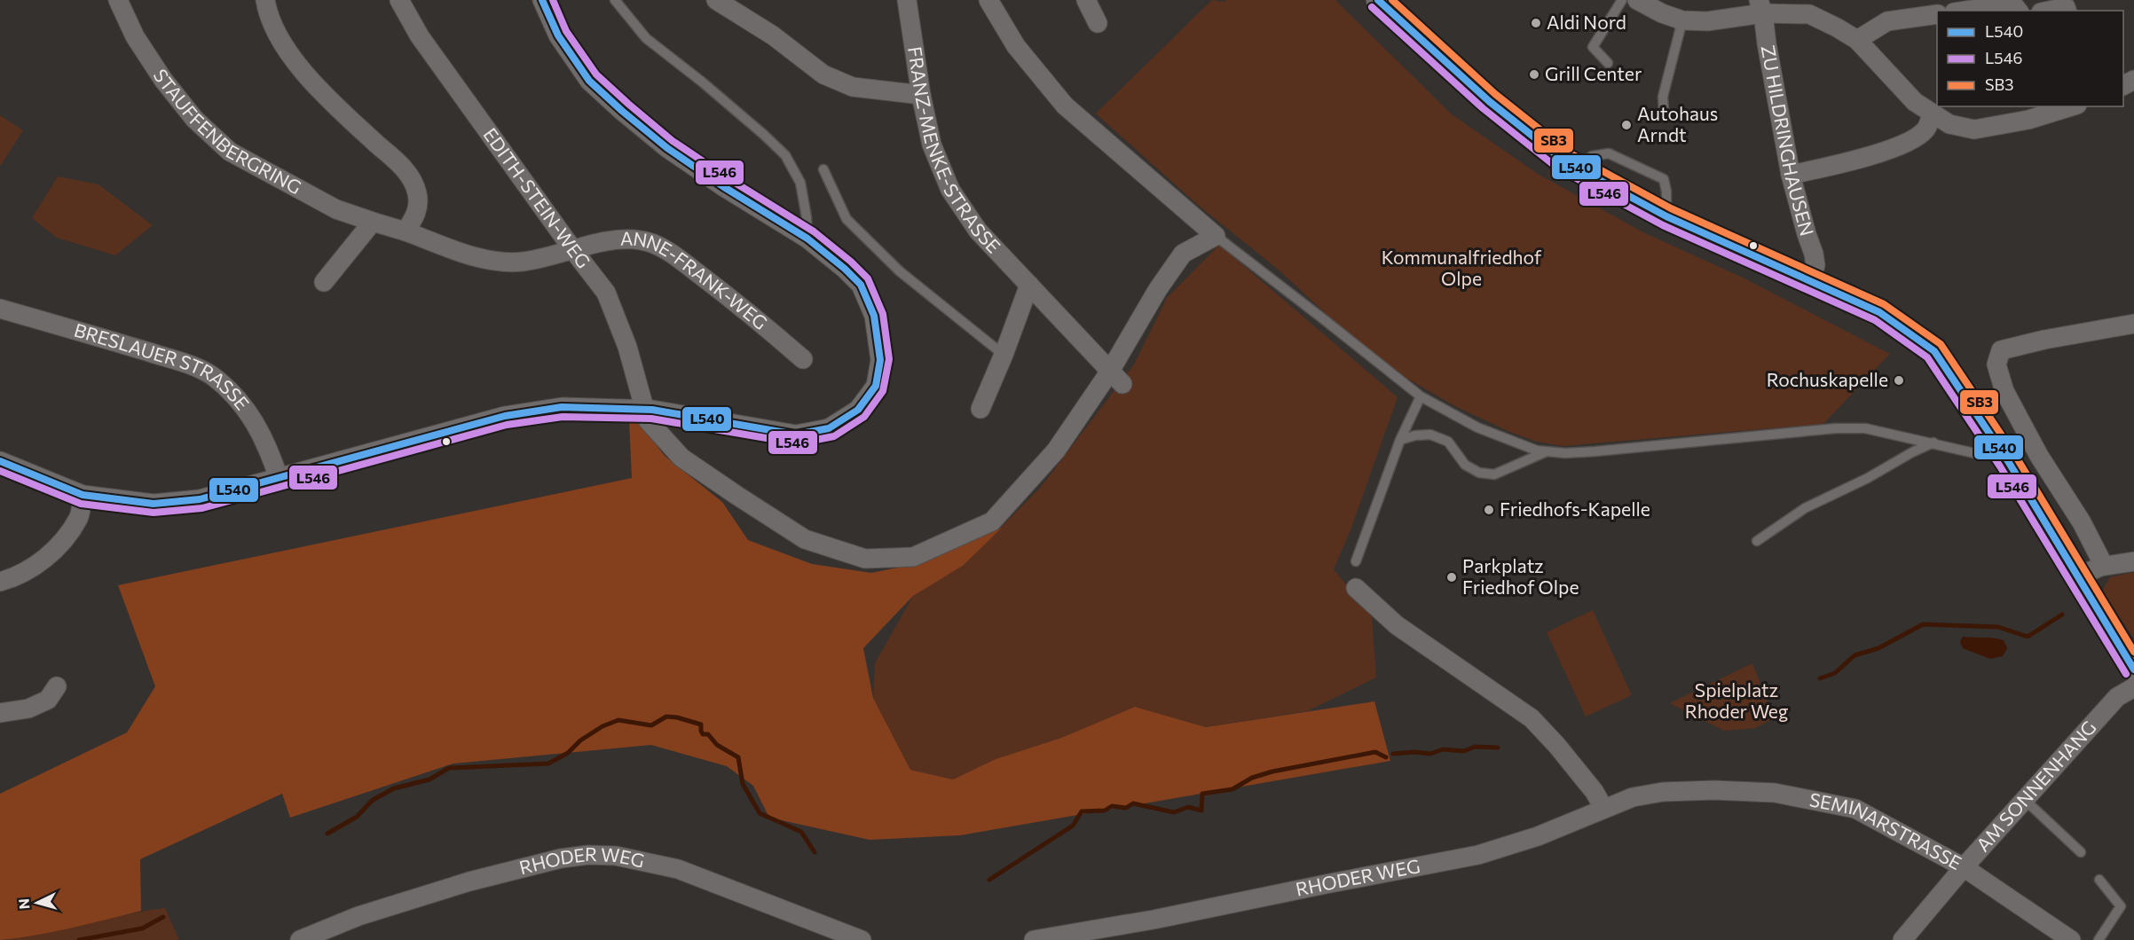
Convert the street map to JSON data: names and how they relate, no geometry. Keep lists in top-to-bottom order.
{
  "streets": {
    "street": [
      "STAUFFENBERGRING",
      "ZU HILDRINGHAUSEN",
      "FRANZ-MENKE-STRASSE",
      "EDITH-STEIN-WEG",
      "ANNE-FRANK-WEG",
      "BRESLAUER STRASSE",
      "AM SONNENHANG",
      "SEMINARSTRASSE",
      "RHODER WEG"
    ]
  },
  "crossings": [
    ["STAUFFENBERGRING", "EDITH-STEIN-WEG"],
    ["STAUFFENBERGRING", "ANNE-FRANK-WEG"],
    ["FRANZ-MENKE-STRASSE", "EDITH-STEIN-WEG"],
    ["EDITH-STEIN-WEG", "ANNE-FRANK-WEG"],
    ["AM SONNENHANG", "SEMINARSTRASSE"],
    ["SEMINARSTRASSE", "RHODER WEG"]
  ],
  "parks": ["Kommunalfriedhof Olpe", "Spielplatz Rhoder Weg"],
  "places": [
    "Aldi Nord",
    "Grill Center",
    "Autohaus Arndt",
    "Rochuskapelle",
    "Friedhofs-Kapelle",
    "Parkplatz Friedhof Olpe"
  ],
  "lines": ["transit line L540", "transit line L546", "transit line SB3"],
  "legend": ["L540", "L546", "SB3"],
  "north": "left"
}
